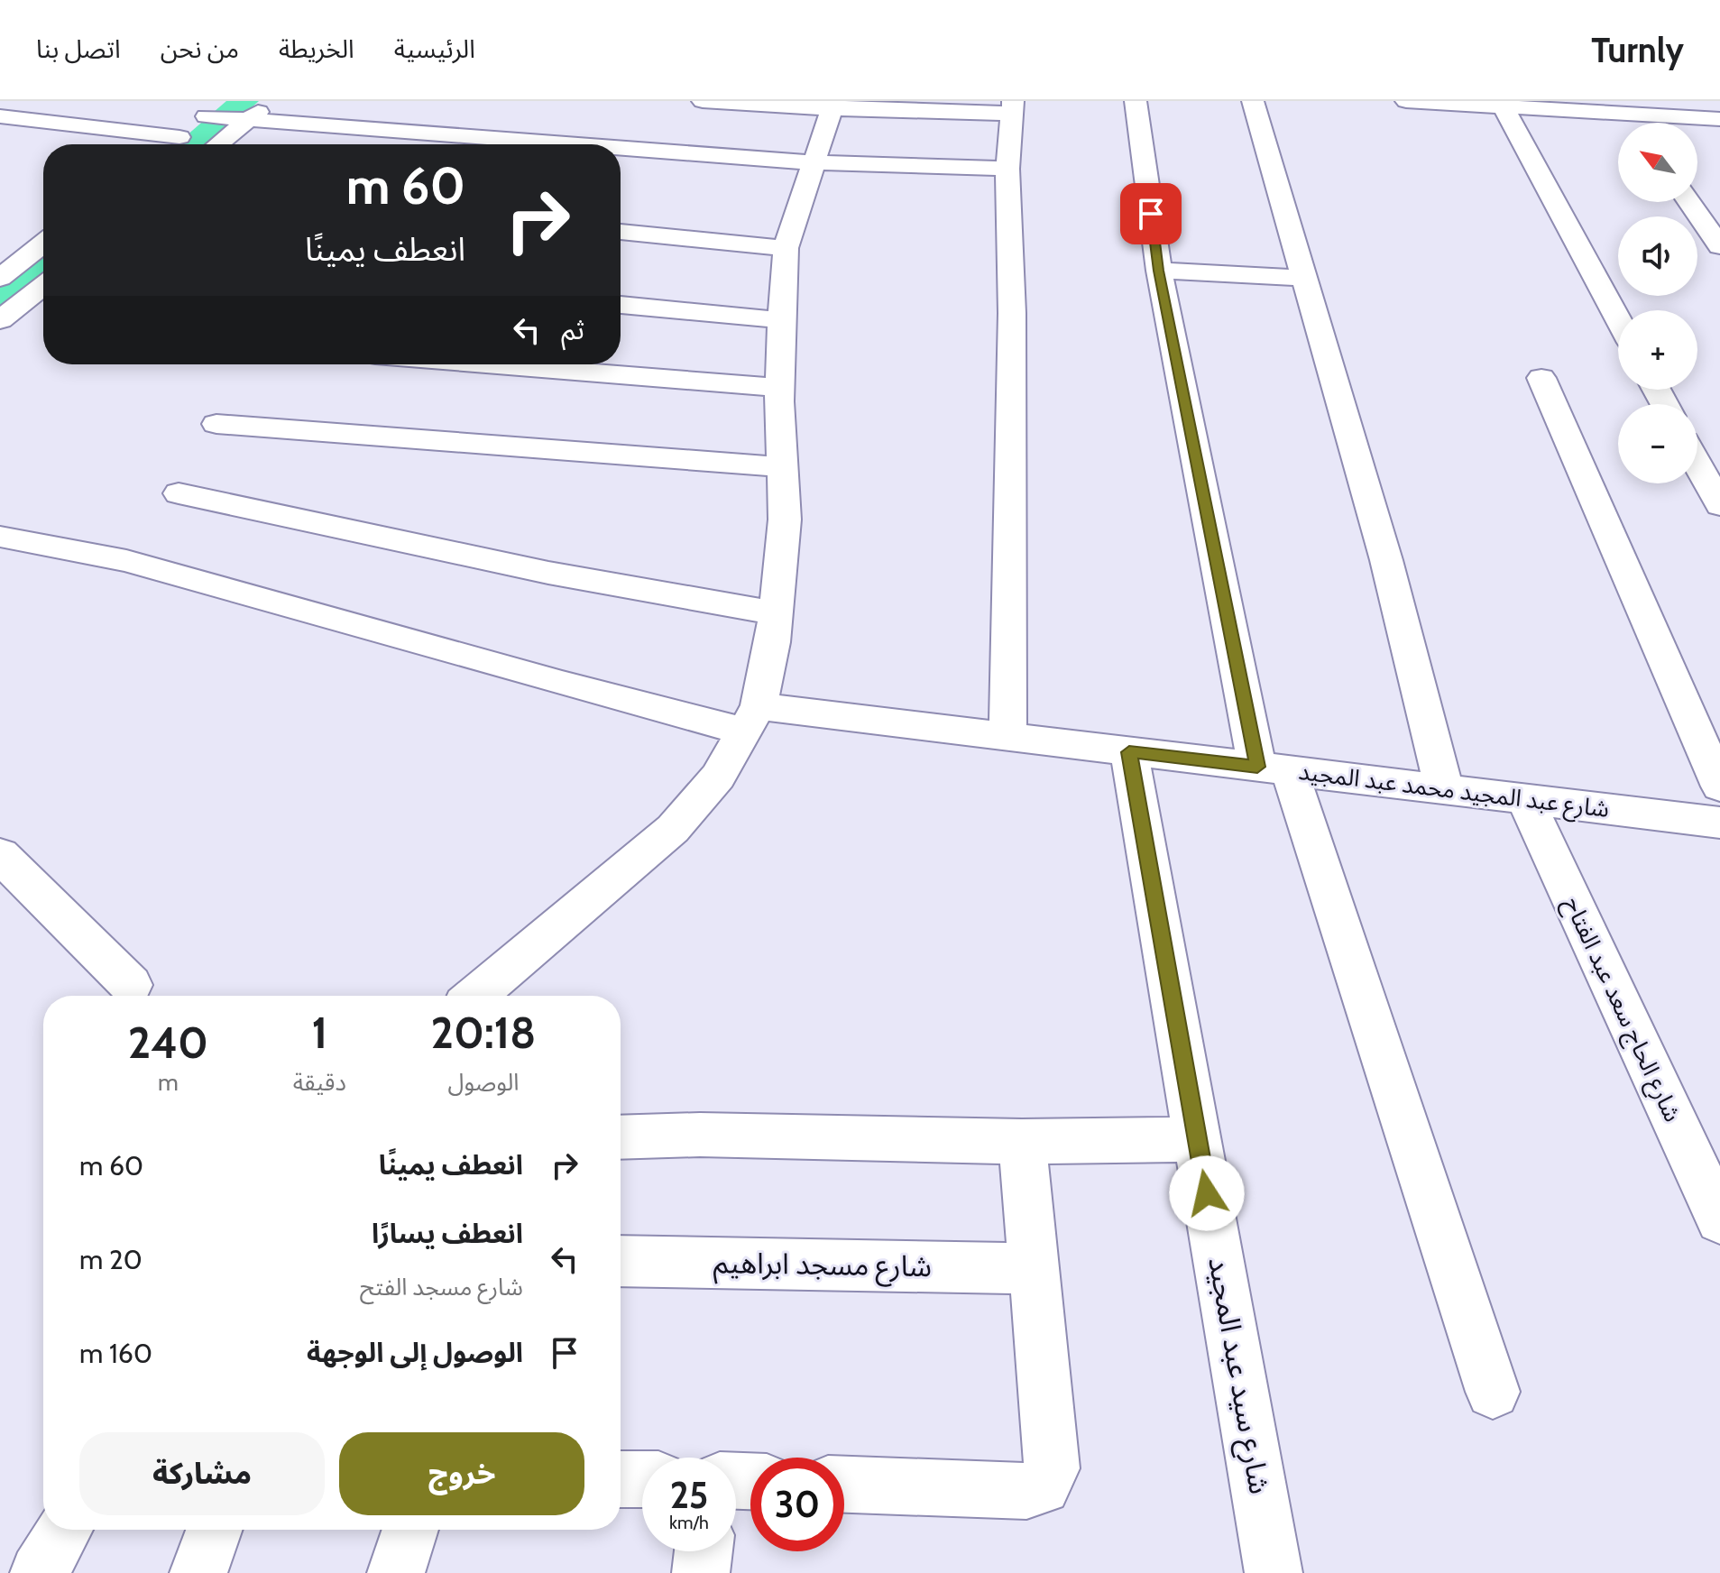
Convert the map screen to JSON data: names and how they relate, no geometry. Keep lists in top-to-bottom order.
{
  "streets": {
    "street": [
      "شارع عبد المجيد محمد عبد المجيد",
      "شارع الحاج سعد عبد الفتاح",
      "شارع مسجد ابراهيم",
      "شارع سيد عبد المجيد"
    ]
  },
  "crossings": [
    ["شارع عبد المجيد محمد عبد المجيد", "شارع الحاج سعد عبد الفتاح"],
    ["شارع عبد المجيد محمد عبد المجيد", "شارع سيد عبد المجيد"]
  ],
  "north": "top left",
  "page": {
    "header": "Turnly",
    "nav": [
      "الرئيسية",
      "الخريطة",
      "من نحن",
      "اتصل بنا"
    ],
    "map_buttons": ["+", "−"],
    "turn": ["60 m", "انعطف يمينًا"],
    "then": "ثم",
    "eta": [
      "20:18",
      "الوصول",
      "1",
      "دقيقة",
      "240",
      "m"
    ],
    "list": [
      {
        "name": "انعطف يمينًا",
        "value": "60 m"
      },
      {
        "name": "انعطف يسارًا",
        "note": "شارع مسجد الفتح",
        "value": "20 m"
      },
      {
        "name": "الوصول إلى الوجهة",
        "value": "160 m"
      }
    ],
    "buttons": ["خروج", "مشاركة"],
    "speed": "25 km/h",
    "limit": "30"
  }
}
